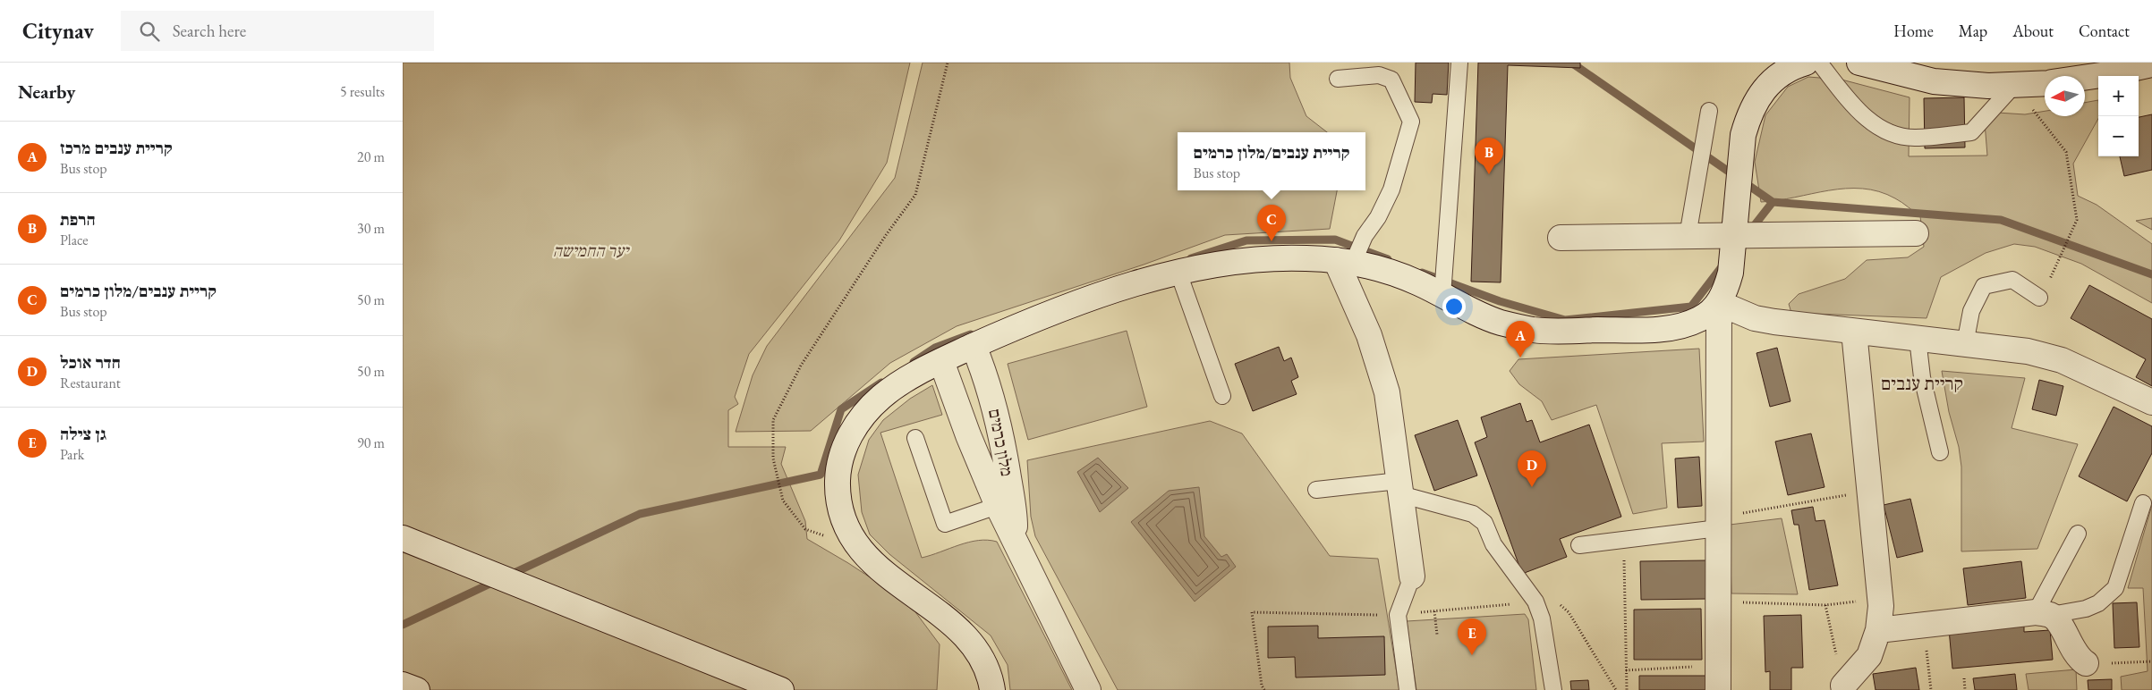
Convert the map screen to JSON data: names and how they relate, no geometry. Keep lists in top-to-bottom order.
{
  "streets": {
    "street": ["מלון כרמים"]
  },
  "districts": ["קריית ענבים"],
  "parks": ["יער החמישה"],
  "north": "left",
  "page": {
    "header": "Citynav",
    "search": "Search here",
    "nav": [
      "Home",
      "Map",
      "About",
      "Contact"
    ],
    "heading": ["Nearby", "5 results"],
    "map_buttons": ["+", "−"],
    "list": [
      {
        "mark": "A",
        "name": "קריית ענבים מרכז",
        "note": "Bus stop",
        "value": "20 m"
      },
      {
        "mark": "B",
        "name": "הרפת",
        "note": "Place",
        "value": "30 m"
      },
      {
        "mark": "C",
        "name": "קריית ענבים/מלון כרמים",
        "note": "Bus stop",
        "value": "50 m"
      },
      {
        "mark": "D",
        "name": "חדר אוכל",
        "note": "Restaurant",
        "value": "50 m"
      },
      {
        "mark": "E",
        "name": "גן צילה",
        "note": "Park",
        "value": "90 m"
      }
    ],
    "popup": ["קריית ענבים/מלון כרמים", "Bus stop"],
    "pins": [
      "B",
      "C",
      "A",
      "D",
      "E"
    ]
  }
}
